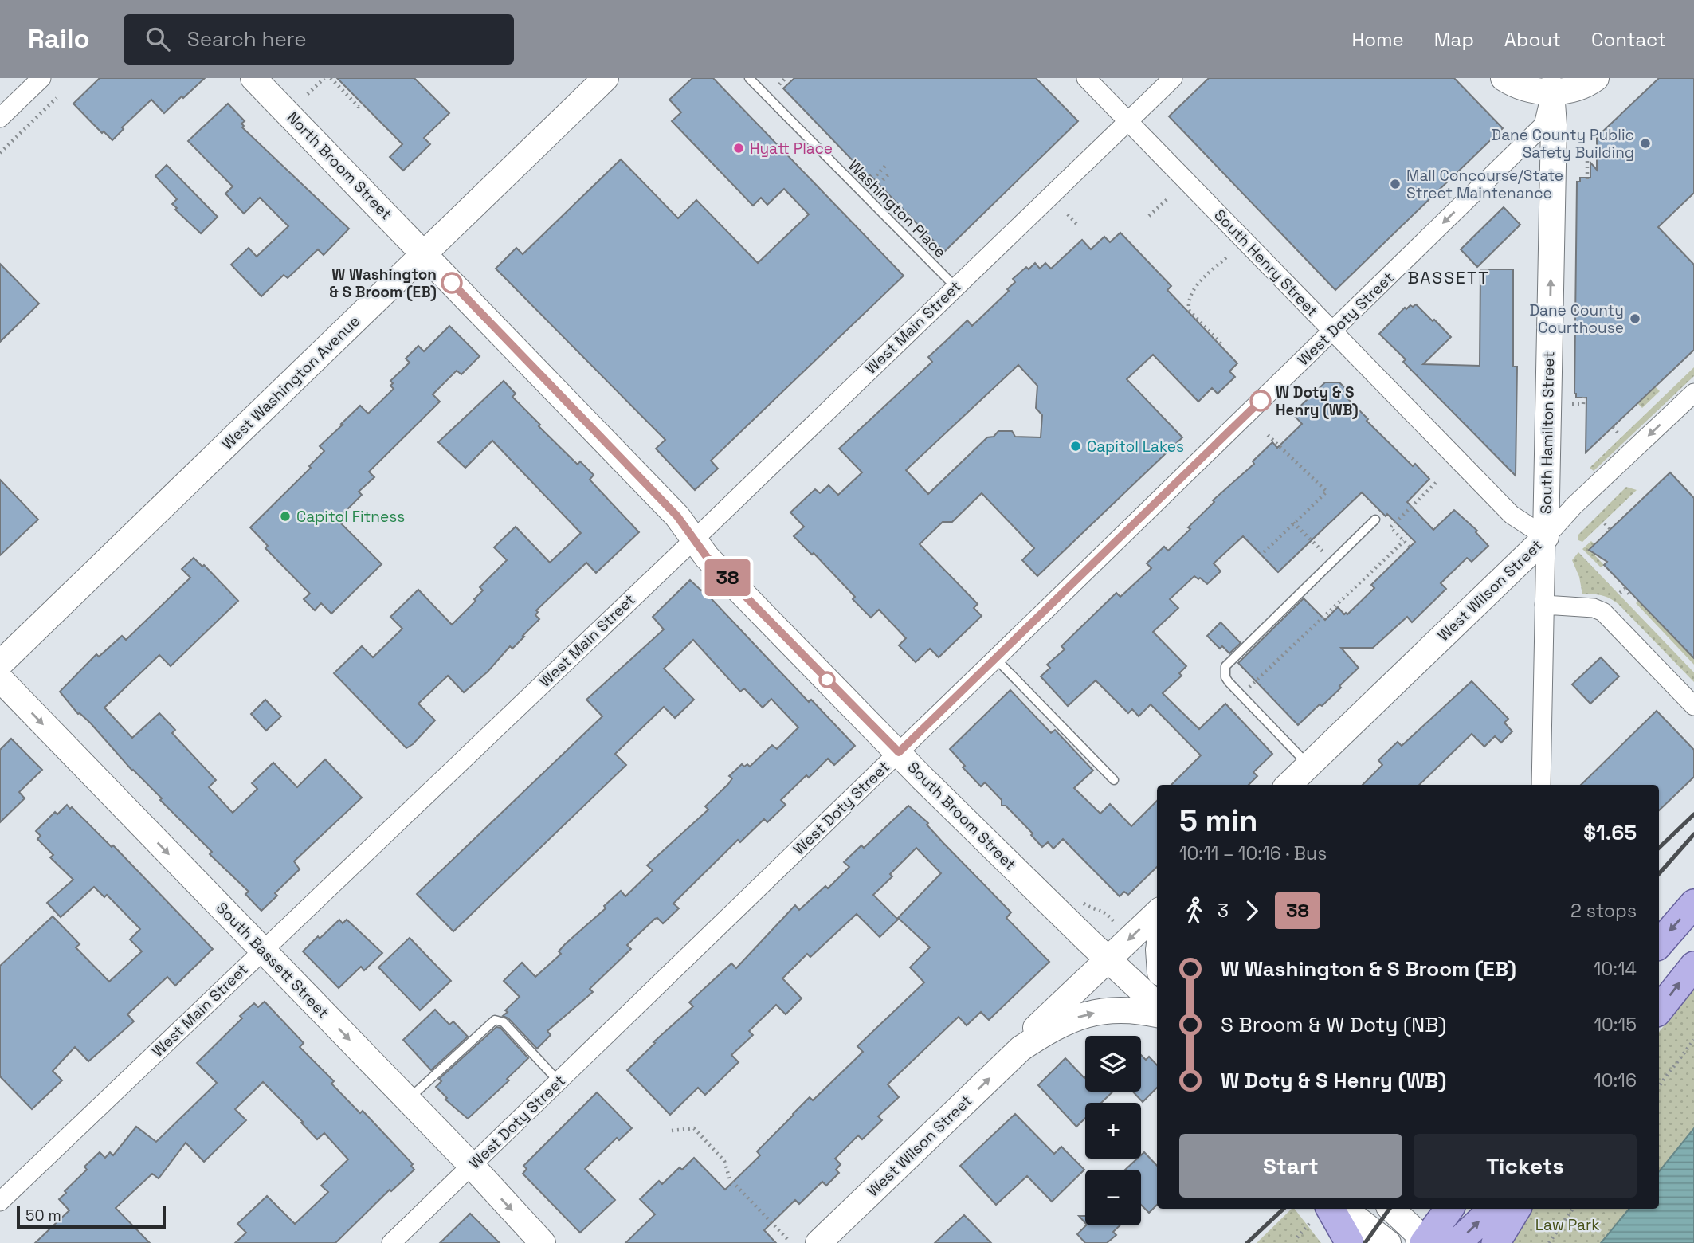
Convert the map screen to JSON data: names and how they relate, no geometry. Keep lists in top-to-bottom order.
{
  "streets": {
    "street": [
      "North Broom Street",
      "South Henry Street",
      "West Doty Street",
      "West Main Street",
      "West Washington Avenue",
      "South Hamilton Street",
      "West Wilson Street",
      "South Broom Street",
      "South Bassett Street"
    ],
    "lane": ["Washington Place"]
  },
  "crossings": [
    ["North Broom Street", "West Washington Avenue"],
    ["North Broom Street", "South Broom Street"],
    ["Washington Place", "West Main Street"],
    ["South Henry Street", "West Doty Street"],
    ["South Henry Street", "West Main Street"],
    ["South Henry Street", "South Hamilton Street"],
    ["South Henry Street", "West Wilson Street"],
    ["West Doty Street", "South Hamilton Street"],
    ["West Doty Street", "South Broom Street"],
    ["West Doty Street", "South Bassett Street"],
    ["West Main Street", "South Broom Street"],
    ["West Main Street", "South Bassett Street"],
    ["West Washington Avenue", "South Broom Street"],
    ["South Hamilton Street", "West Wilson Street"]
  ],
  "one_way": ["South Hamilton Street", "South Bassett Street"],
  "districts": ["BASSETT"],
  "parks": ["Law Park"],
  "places": [
    "Dane County Public Safety Building",
    "Hyatt Place",
    "Mall Concourse/State Street Maintenance",
    "W Washington & S Broom (EB)",
    "Dane County Courthouse",
    "W Doty & S Henry (WB)",
    "Capitol Lakes",
    "Capitol Fitness"
  ],
  "lines": ["bus line 38"],
  "scale_bar": "50 m",
  "page": {
    "header": "Railo",
    "search": "Search here",
    "nav": [
      "Home",
      "Map",
      "About",
      "Contact"
    ],
    "on_map": "38",
    "heading": ["5 min", "10:11 – 10:16 · Bus", "$1.65"],
    "legs": ["3", "38", "2 stops"],
    "list": [
      {
        "name": "W Washington & S Broom (EB)",
        "value": "10:14"
      },
      {
        "name": "S Broom & W Doty (NB)",
        "value": "10:15"
      },
      {
        "name": "W Doty & S Henry (WB)",
        "value": "10:16"
      }
    ],
    "map_buttons": ["+", "−"],
    "buttons": ["Start", "Tickets"],
    "scale": "50 m"
  }
}
